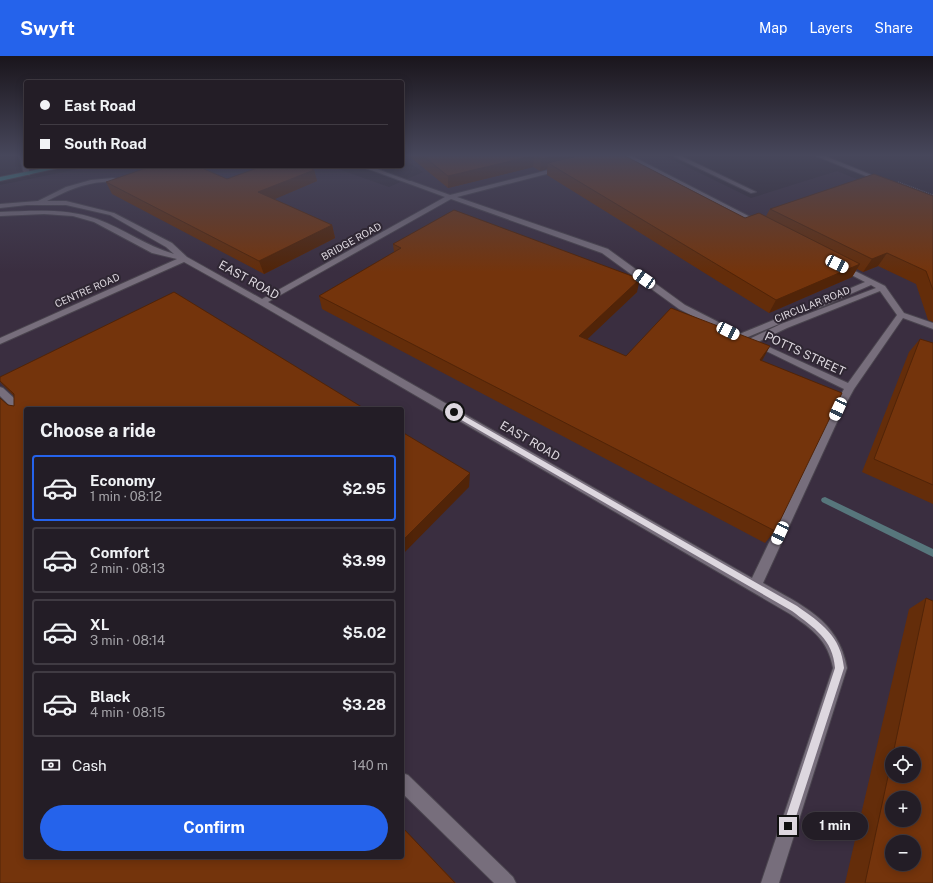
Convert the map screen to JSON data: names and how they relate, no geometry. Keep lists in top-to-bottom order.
{
  "streets": {
    "lane": [
      "BRIDGE ROAD",
      "EAST ROAD",
      "CENTRE ROAD",
      "CIRCULAR ROAD",
      "POTTS STREET"
    ]
  },
  "crossings": [
    ["BRIDGE ROAD", "EAST ROAD"],
    ["EAST ROAD", "CENTRE ROAD"],
    ["CIRCULAR ROAD", "POTTS STREET"]
  ],
  "page": {
    "header": "Swyft",
    "nav": ["Map", "Layers", "Share"],
    "banner": ["East Road", "South Road"],
    "heading": "Choose a ride",
    "list": [
      {
        "name": "Economy",
        "note": "1 min · 08:12",
        "value": "$2.95"
      },
      {
        "name": "Comfort",
        "note": "2 min · 08:13",
        "value": "$3.99"
      },
      {
        "name": "XL",
        "note": "3 min · 08:14",
        "value": "$5.02"
      },
      {
        "name": "Black",
        "note": "4 min · 08:15",
        "value": "$3.28"
      }
    ],
    "pay": ["Cash", "140 m"],
    "map_buttons": ["+", "−"],
    "buttons": "Confirm",
    "bubble": "1 min"
  }
}
